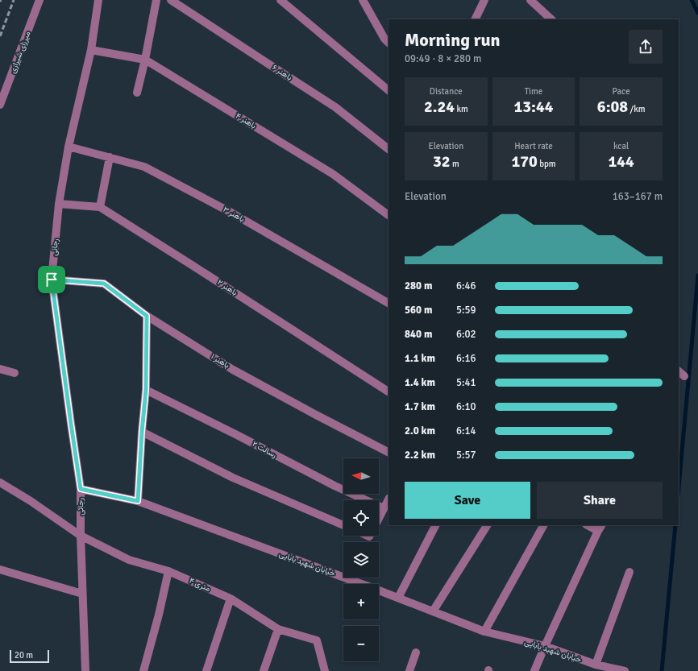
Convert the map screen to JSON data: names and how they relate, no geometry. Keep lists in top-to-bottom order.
{
  "streets": {
    "street": [
      "میرزای شیرازی",
      "باهنر ۶",
      "باهنر ۴",
      "باهنر ۳",
      "رجائی",
      "باهنر ۲",
      "باهنر ۱",
      "رسالت ۲",
      "خیابان شهید بابایی",
      "۴ متری"
    ]
  },
  "crossings": [
    ["باهنر ۴", "رجائی"],
    ["باهنر ۳", "رجائی"],
    ["رجائی", "باهنر ۲"],
    ["رجائی", "باهنر ۱"],
    ["رجائی", "خیابان شهید بابایی"],
    ["رجائی", "۴ متری"]
  ],
  "scale_bar": "20 m",
  "north": "left",
  "page": {
    "heading": ["Morning run", "09:49 · 8 × 280 m"],
    "stats": [
      ["Distance", "2.24 km"],
      ["Time", "13:44"],
      ["Pace", "6:08 /km"],
      ["Elevation", "32 m"],
      ["Heart rate", "170 bpm"],
      ["kcal", "144"]
    ],
    "chart": ["Elevation", "163–167 m"],
    "list": [
      {
        "name": "280 m",
        "note": "6:46"
      },
      {
        "name": "560 m",
        "note": "5:59"
      },
      {
        "name": "840 m",
        "note": "6:02"
      },
      {
        "name": "1.1 km",
        "note": "6:16"
      },
      {
        "name": "1.4 km",
        "note": "5:41"
      },
      {
        "name": "1.7 km",
        "note": "6:10"
      },
      {
        "name": "2.0 km",
        "note": "6:14"
      },
      {
        "name": "2.2 km",
        "note": "5:57"
      }
    ],
    "map_buttons": ["+", "−"],
    "buttons": ["Save", "Share"],
    "scale": "20 m"
  }
}
